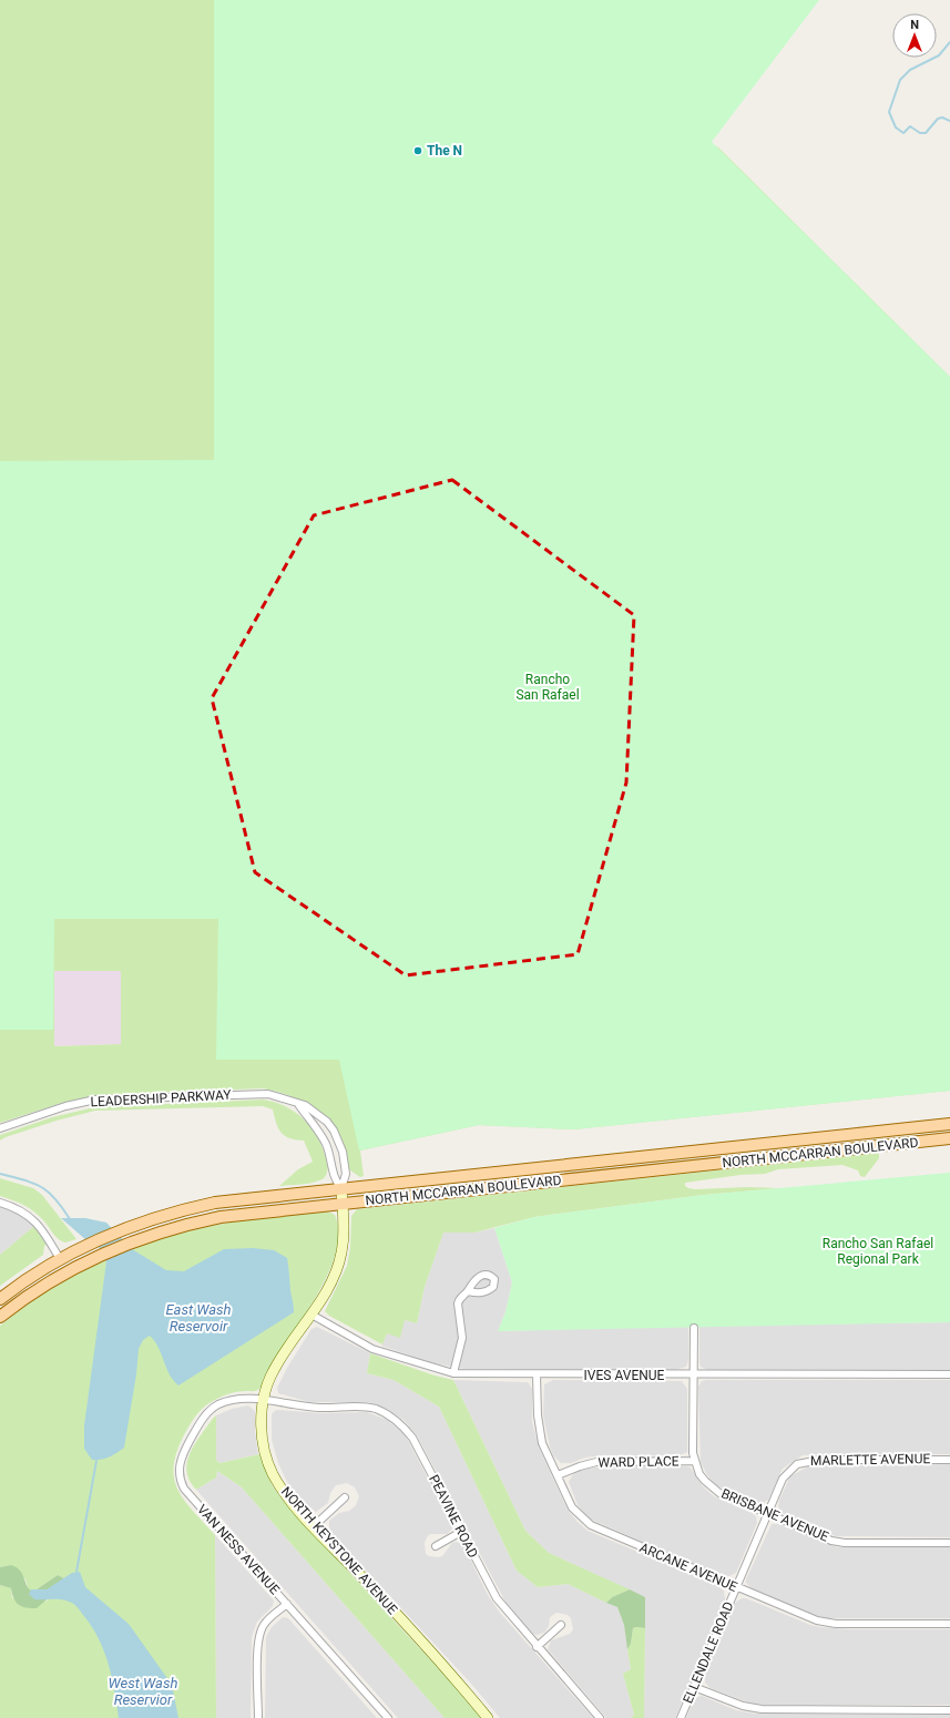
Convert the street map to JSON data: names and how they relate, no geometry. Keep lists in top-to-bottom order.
{
  "streets": {
    "main road": ["NORTH MCCARRAN BOULEVARD"],
    "street": [
      "LEADERSHIP PARKWAY",
      "IVES AVENUE",
      "MARLETTE AVENUE",
      "WARD PLACE",
      "BRISBANE AVENUE",
      "PEAVINE ROAD",
      "VAN NESS AVENUE",
      "NORTH KEYSTONE AVENUE",
      "ARCANE AVENUE",
      "ELLENDALE ROAD"
    ]
  },
  "crossings": [
    ["LEADERSHIP PARKWAY", "NORTH MCCARRAN BOULEVARD"],
    ["LEADERSHIP PARKWAY", "NORTH KEYSTONE AVENUE"],
    ["NORTH MCCARRAN BOULEVARD", "NORTH KEYSTONE AVENUE"],
    ["IVES AVENUE", "BRISBANE AVENUE"],
    ["IVES AVENUE", "NORTH KEYSTONE AVENUE"],
    ["IVES AVENUE", "ARCANE AVENUE"],
    ["MARLETTE AVENUE", "BRISBANE AVENUE"],
    ["MARLETTE AVENUE", "ELLENDALE ROAD"],
    ["WARD PLACE", "BRISBANE AVENUE"],
    ["WARD PLACE", "ARCANE AVENUE"],
    ["BRISBANE AVENUE", "ELLENDALE ROAD"],
    ["PEAVINE ROAD", "VAN NESS AVENUE"],
    ["PEAVINE ROAD", "NORTH KEYSTONE AVENUE"],
    ["VAN NESS AVENUE", "NORTH KEYSTONE AVENUE"],
    ["ARCANE AVENUE", "ELLENDALE ROAD"]
  ],
  "water": ["East Wash Reservoir", "West Wash Reservior"],
  "parks": ["Rancho San Rafael", "Rancho San Rafael Regional Park"],
  "places": ["The N"],
  "north": "top"
}
